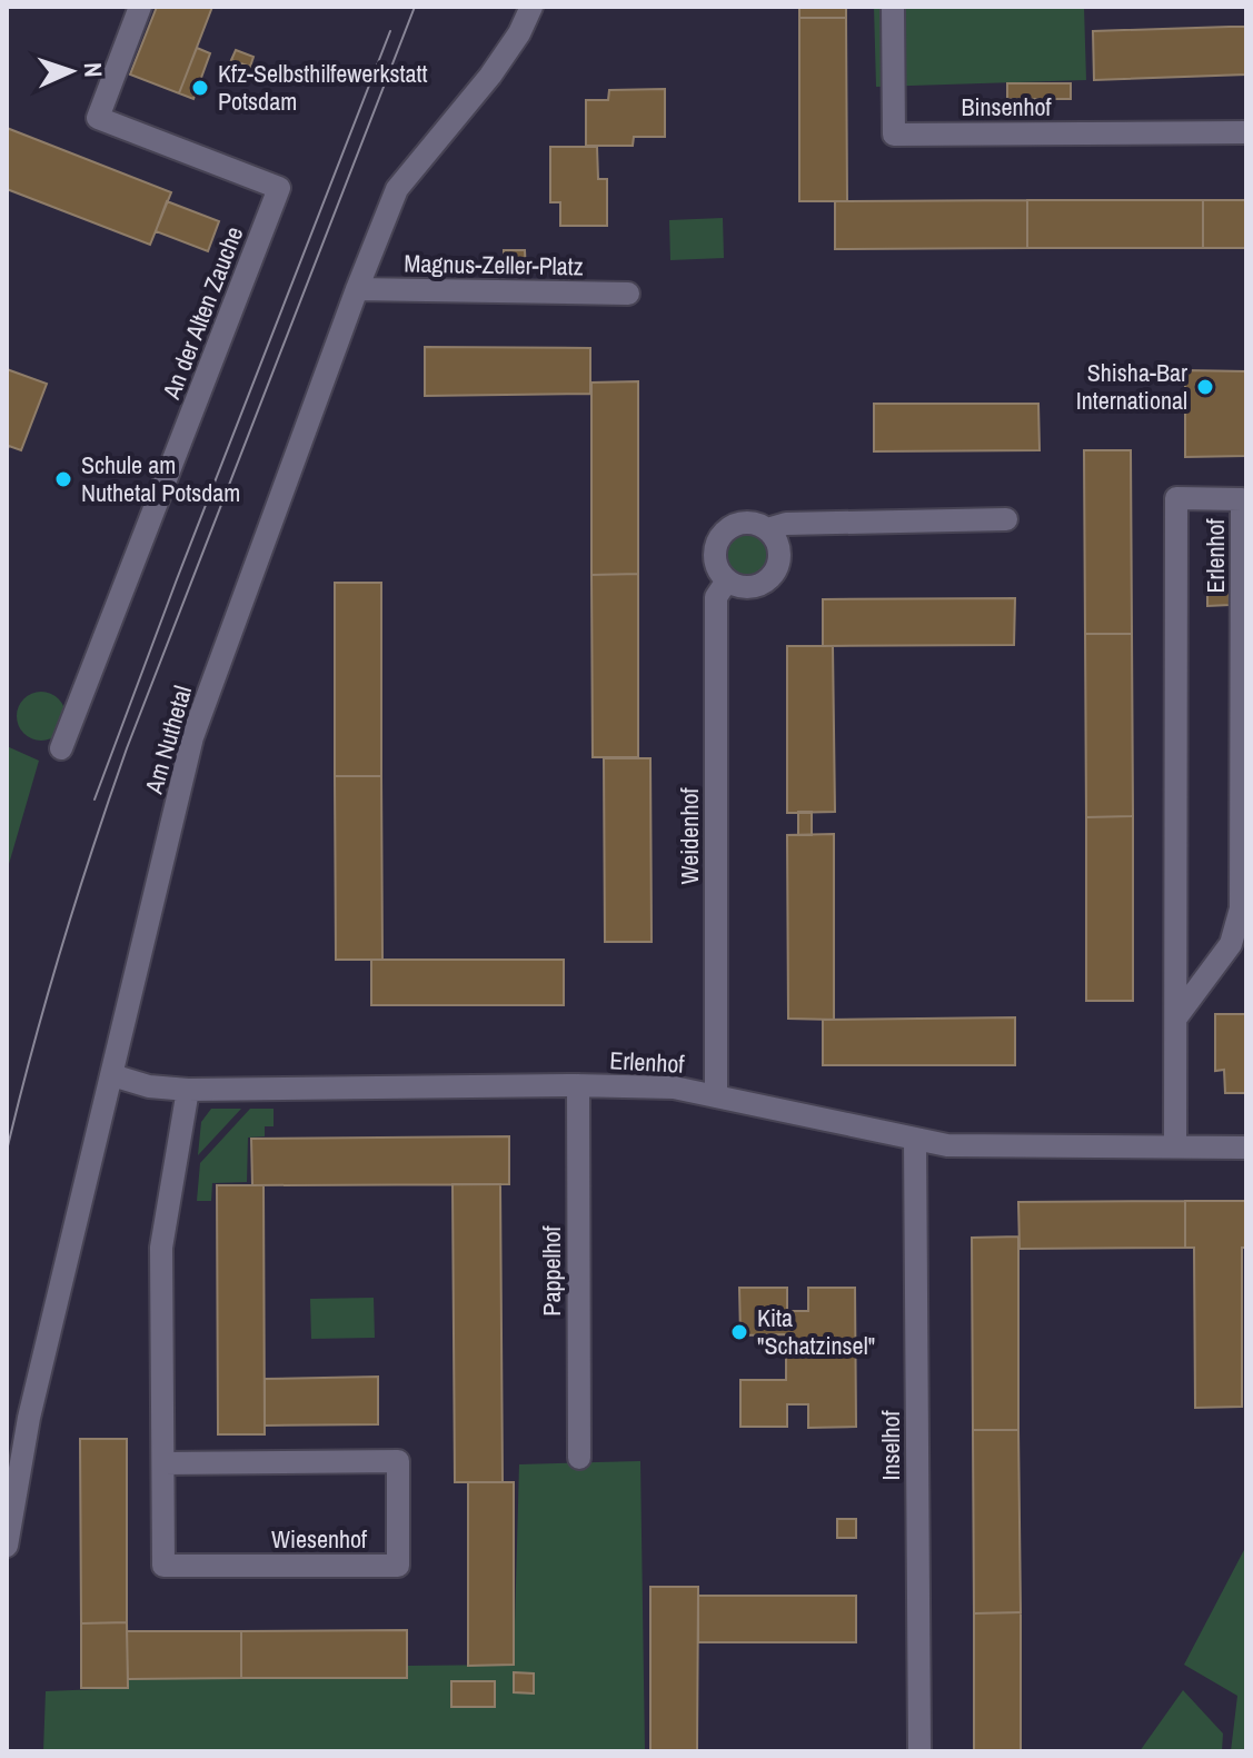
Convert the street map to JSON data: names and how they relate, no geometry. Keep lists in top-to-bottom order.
{
  "streets": {
    "street": [
      "Binsenhof",
      "Magnus-Zeller-Platz",
      "An der Alten Zauche",
      "Erlenhof",
      "Am Nuthetal",
      "Weidenhof",
      "Pappelhof",
      "Inselhof",
      "Wiesenhof"
    ]
  },
  "crossings": [
    ["Magnus-Zeller-Platz", "Am Nuthetal"],
    ["Erlenhof", "Am Nuthetal"],
    ["Erlenhof", "Weidenhof"],
    ["Erlenhof", "Pappelhof"],
    ["Erlenhof", "Inselhof"],
    ["Erlenhof", "Wiesenhof"]
  ],
  "places": [
    "Kfz-Selbsthilfewerkstatt Potsdam",
    "Shisha-Bar International",
    "Schule am Nuthetal Potsdam",
    "Kita \"Schatzinsel\""
  ],
  "north": "right"
}
